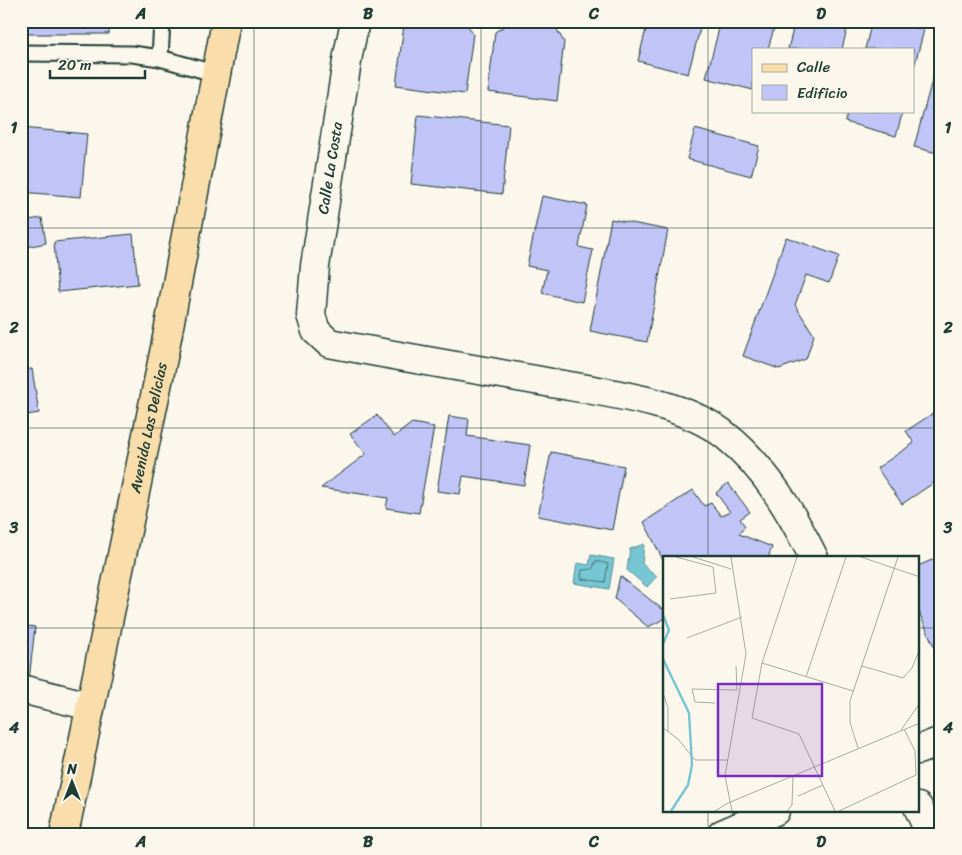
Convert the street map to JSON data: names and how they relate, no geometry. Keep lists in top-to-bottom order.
{
  "streets": {
    "main road": ["Avenida Las Delicias"],
    "street": ["Calle La Costa"]
  },
  "legend": ["Calle", "Edificio"],
  "scale_bar": "20 m",
  "north": "top",
  "grid": {
    "columns": [
      "A",
      "B",
      "C",
      "D"
    ],
    "rows": [
      "1",
      "2",
      "3",
      "4"
    ]
  }
}
